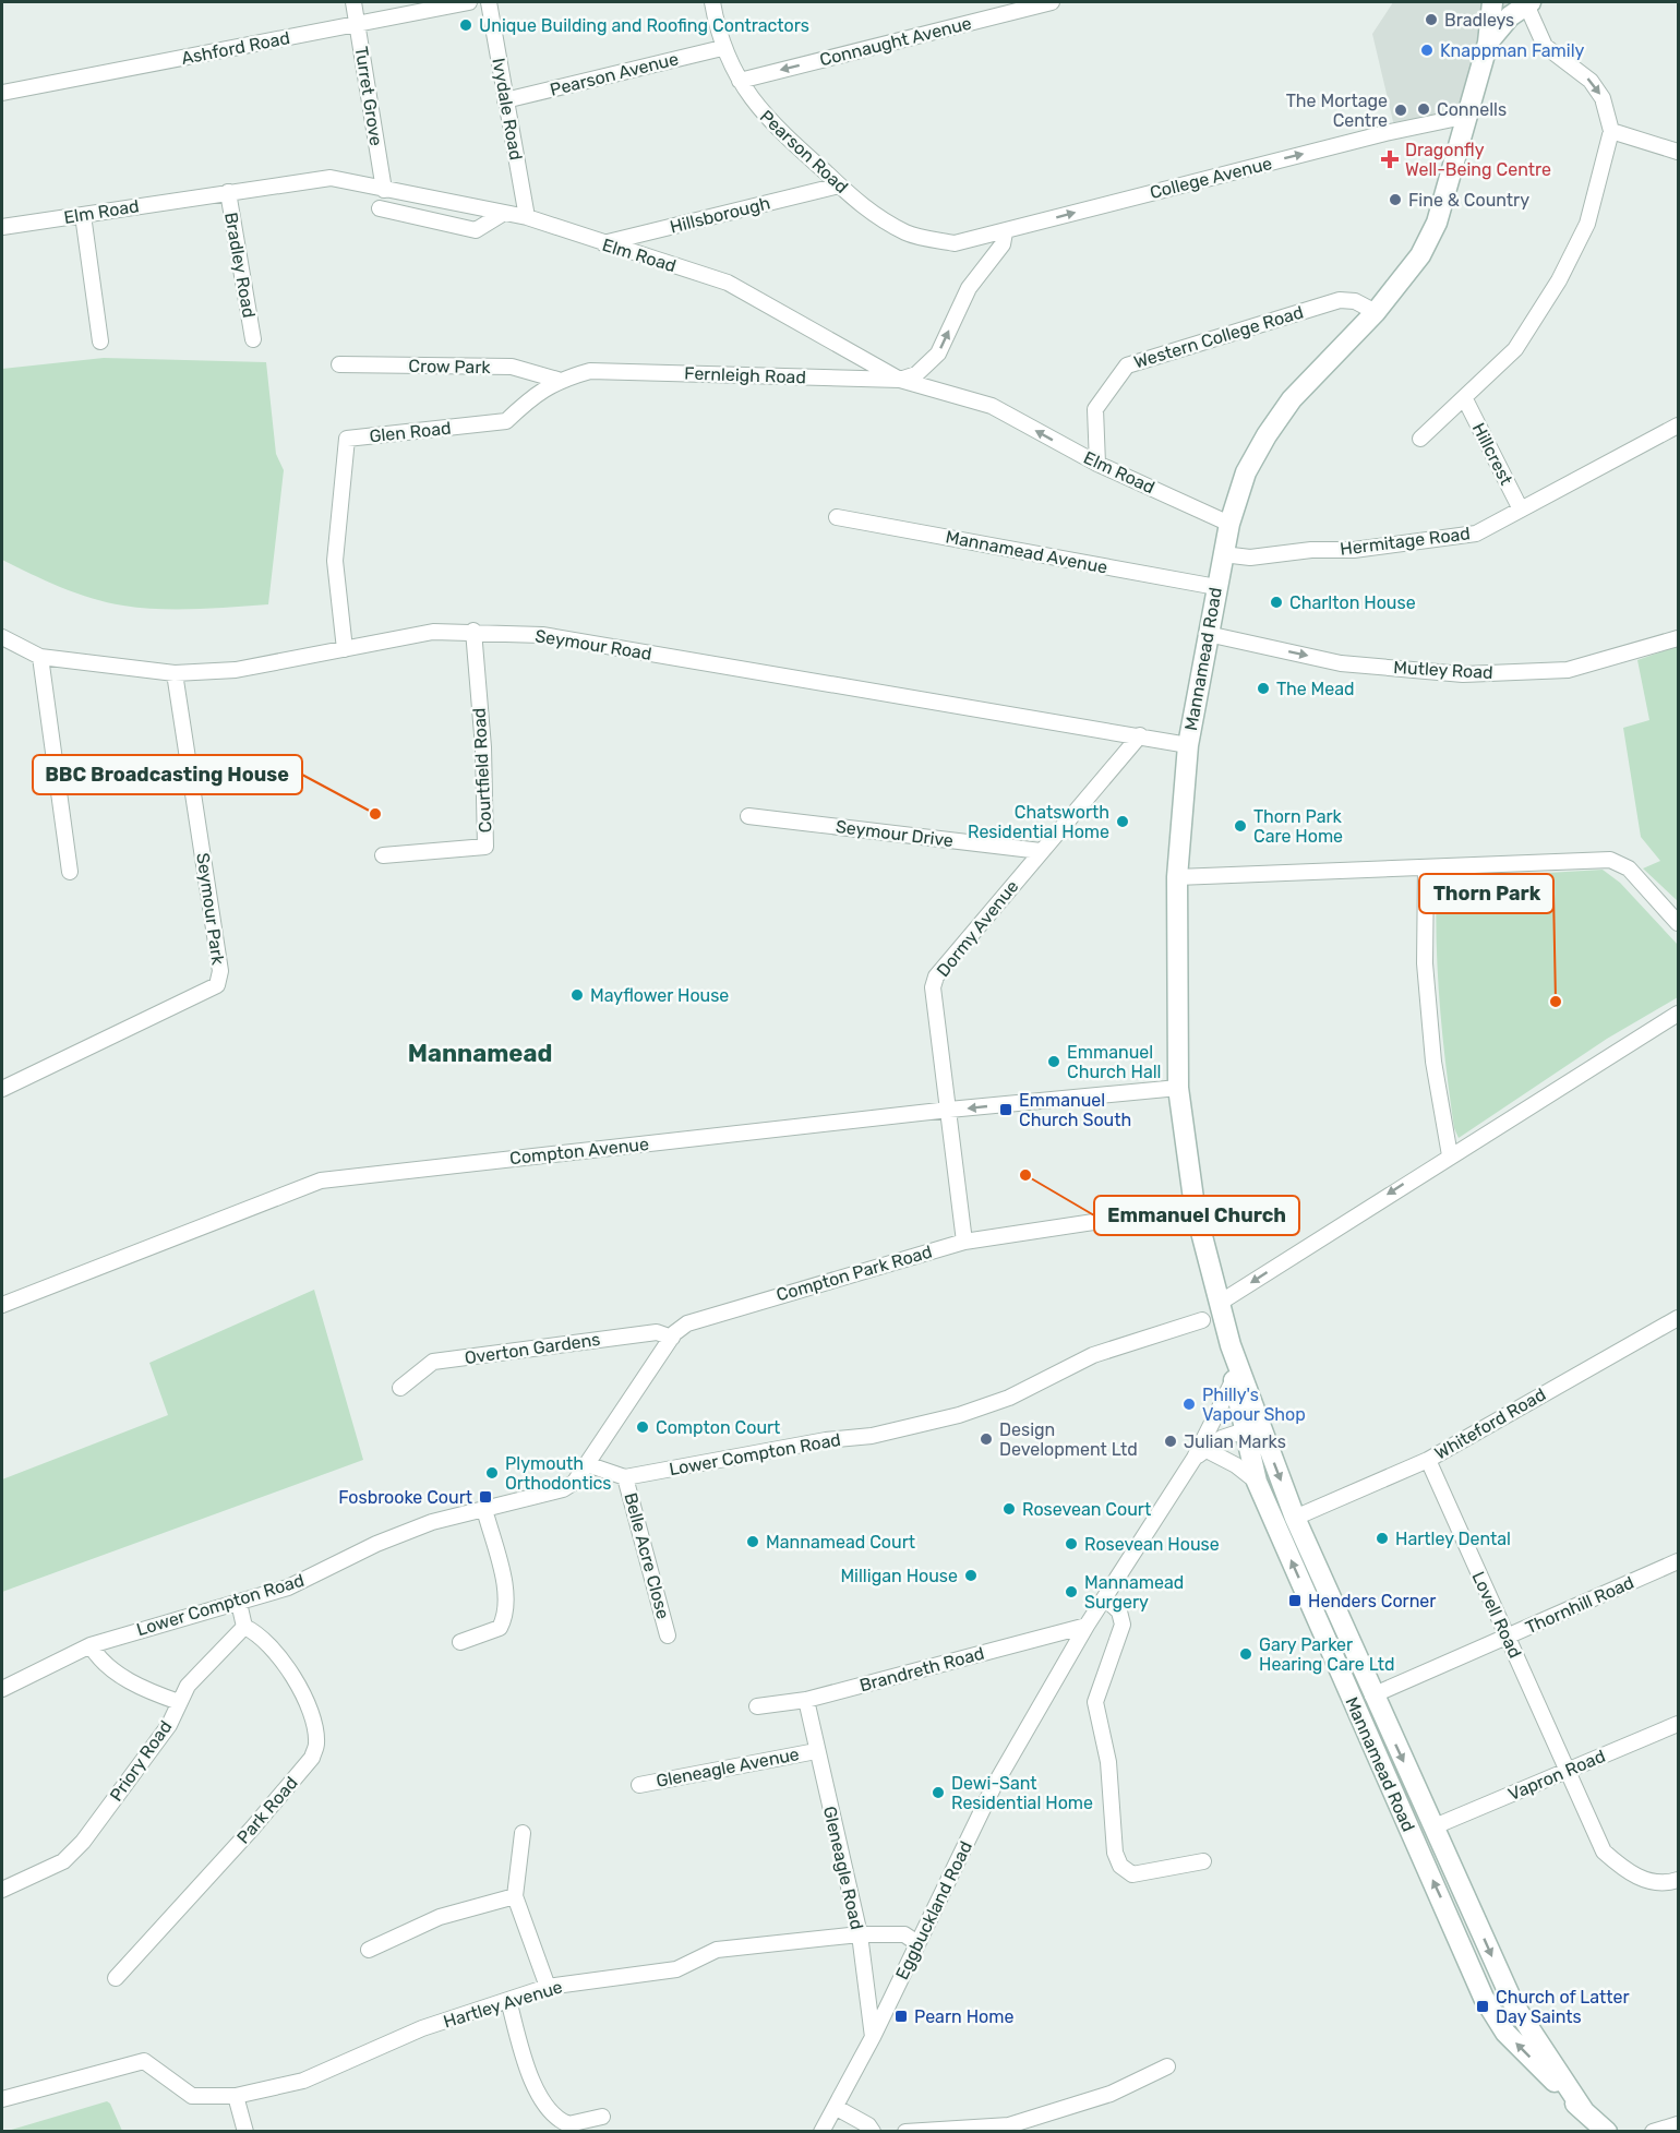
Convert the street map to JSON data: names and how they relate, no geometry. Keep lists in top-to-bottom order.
{
  "streets": {
    "main road": ["Mannamead Road"],
    "street": [
      "Connaught Avenue",
      "Ashford Road",
      "Pearson Avenue",
      "Turret Grove",
      "Ivydale Road",
      "Pearson Road",
      "College Avenue",
      "Elm Road",
      "Hillsborough",
      "Bradley Road",
      "Western College Road",
      "Crow Park",
      "Fernleigh Road",
      "Glen Road",
      "Hillcrest",
      "Hermitage Road",
      "Mannamead Avenue",
      "Seymour Road",
      "Mutley Road",
      "Courtfield Road",
      "Seymour Drive",
      "Seymour Park",
      "Dormy Avenue",
      "Compton Avenue",
      "Compton Park Road",
      "Overton Gardens",
      "Whiteford Road",
      "Lower Compton Road",
      "Belle Acre Close",
      "Thornhill Road",
      "Lovell Road",
      "Brandreth Road",
      "Priory Road",
      "Gleneagle Avenue",
      "Vapron Road",
      "Park Road",
      "Gleneagle Road",
      "Eggbuckland Road",
      "Hartley Avenue"
    ]
  },
  "crossings": [
    ["Connaught Avenue", "Pearson Road"],
    ["Ashford Road", "Turret Grove"],
    ["Pearson Avenue", "Ivydale Road"],
    ["Pearson Avenue", "Pearson Road"],
    ["Turret Grove", "Elm Road"],
    ["Ivydale Road", "Elm Road"],
    ["Pearson Road", "College Avenue"],
    ["Pearson Road", "Hillsborough"],
    ["College Avenue", "Mannamead Road"],
    ["Elm Road", "Hillsborough"],
    ["Elm Road", "Bradley Road"],
    ["Elm Road", "Western College Road"],
    ["Elm Road", "Fernleigh Road"],
    ["Elm Road", "Mannamead Road"],
    ["Western College Road", "Mannamead Road"],
    ["Crow Park", "Glen Road"],
    ["Fernleigh Road", "Glen Road"],
    ["Glen Road", "Seymour Road"],
    ["Hillcrest", "Hermitage Road"],
    ["Hermitage Road", "Mannamead Road"],
    ["Mannamead Avenue", "Mannamead Road"],
    ["Seymour Road", "Mannamead Road"],
    ["Seymour Road", "Courtfield Road"],
    ["Seymour Road", "Seymour Park"],
    ["Seymour Road", "Dormy Avenue"],
    ["Mannamead Road", "Mutley Road"],
    ["Mannamead Road", "Compton Avenue"],
    ["Mannamead Road", "Compton Park Road"],
    ["Mannamead Road", "Whiteford Road"],
    ["Mannamead Road", "Thornhill Road"],
    ["Mannamead Road", "Vapron Road"],
    ["Mannamead Road", "Eggbuckland Road"],
    ["Seymour Drive", "Dormy Avenue"],
    ["Dormy Avenue", "Compton Avenue"],
    ["Dormy Avenue", "Compton Park Road"],
    ["Compton Park Road", "Overton Gardens"],
    ["Compton Park Road", "Lower Compton Road"],
    ["Whiteford Road", "Lovell Road"],
    ["Lower Compton Road", "Belle Acre Close"],
    ["Thornhill Road", "Lovell Road"],
    ["Lovell Road", "Vapron Road"],
    ["Brandreth Road", "Gleneagle Road"],
    ["Brandreth Road", "Eggbuckland Road"],
    ["Priory Road", "Park Road"],
    ["Gleneagle Avenue", "Gleneagle Road"],
    ["Gleneagle Road", "Eggbuckland Road"],
    ["Gleneagle Road", "Hartley Avenue"],
    ["Eggbuckland Road", "Hartley Avenue"]
  ],
  "one_way": ["Connaught Avenue", "College Avenue", "Mutley Road"],
  "districts": ["Mannamead"],
  "places": {
    "other": [
      "Bradleys",
      "Unique Building and Roofing Contractors",
      "Knappman Family",
      "Connells",
      "The Mortage Centre",
      "Fine & Country",
      "Charlton House",
      "The Mead",
      "BBC Broadcasting House",
      "Chatsworth Residential Home",
      "Thorn Park Care Home",
      "Mayflower House",
      "Thorn Park",
      "Emmanuel Church Hall",
      "Emmanuel Church",
      "Philly's Vapour Shop",
      "Compton Court",
      "Design Development Ltd",
      "Julian Marks",
      "Plymouth Orthodontics",
      "Rosevean Court",
      "Hartley Dental",
      "Mannamead Court",
      "Rosevean House",
      "Milligan House",
      "Mannamead Surgery",
      "Gary Parker Hearing Care Ltd",
      "Dewi-Sant Residential Home"
    ],
    "health": ["Dragonfly Well-Being Centre"],
    "transit": [
      "Emmanuel Church South",
      "Fosbrooke Court",
      "Henders Corner",
      "Church of Latter Day Saints",
      "Pearn Home"
    ]
  }
}
